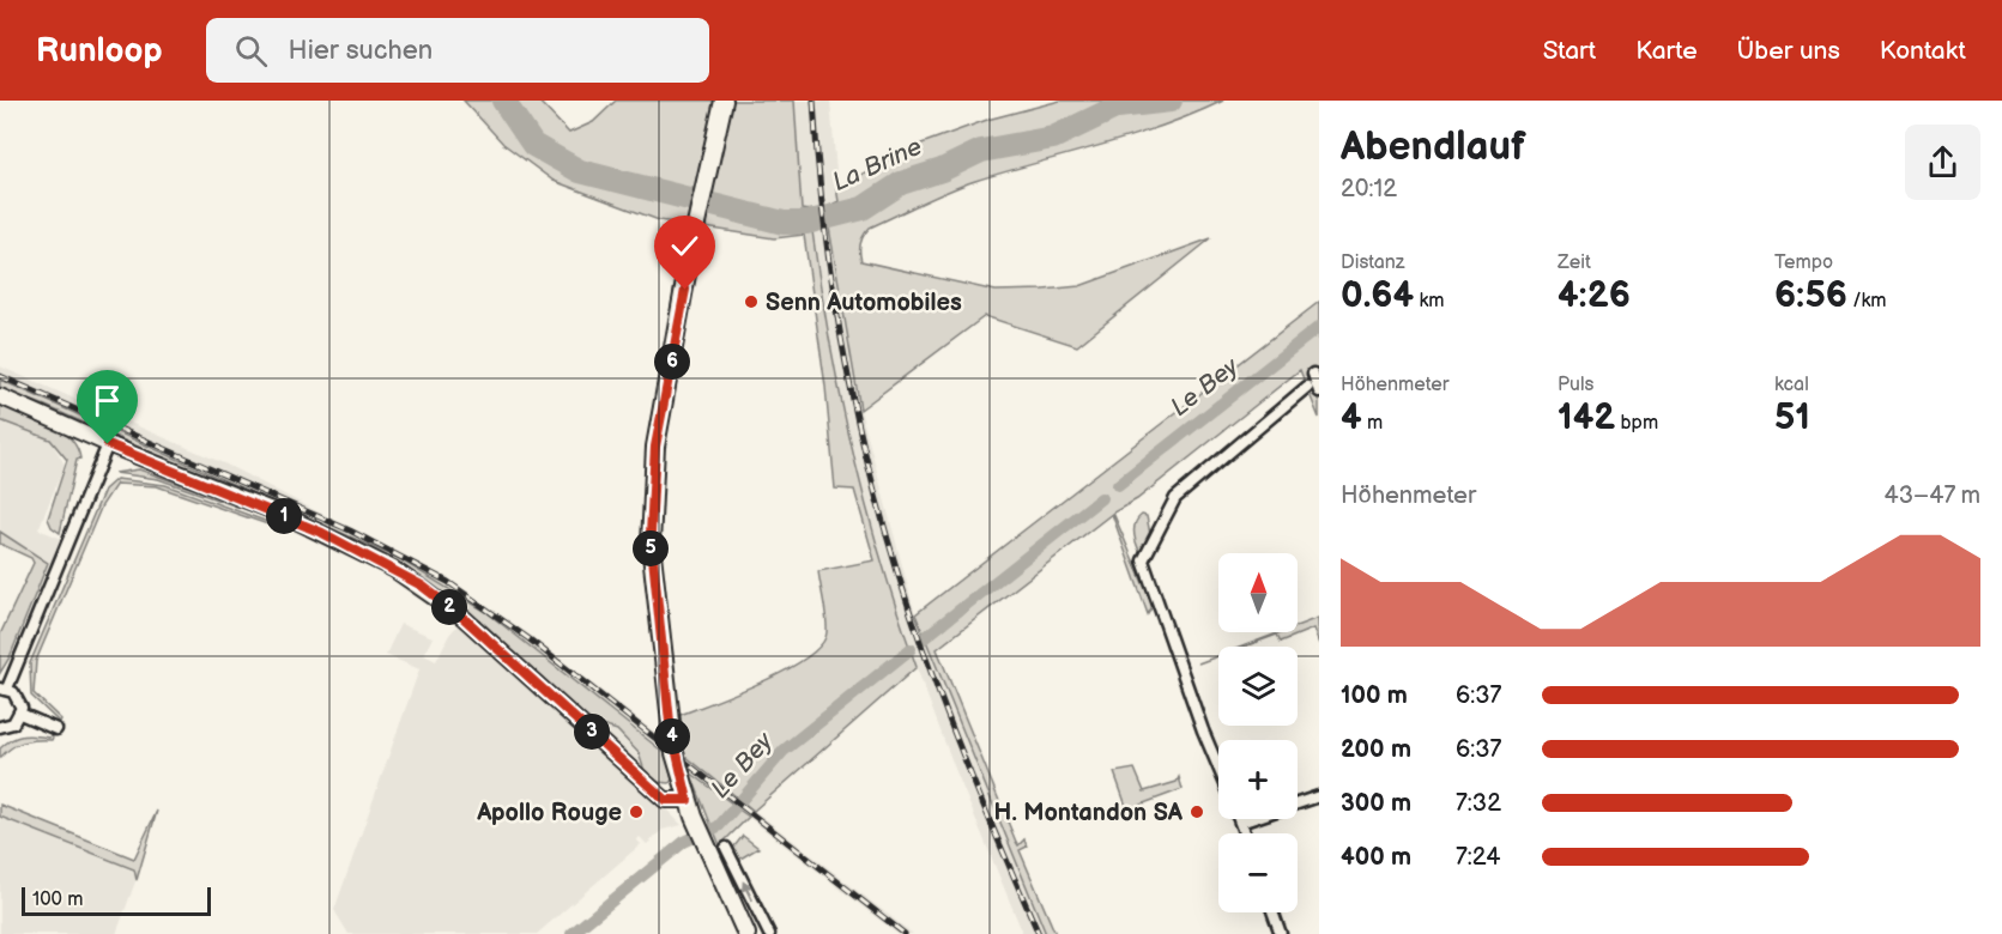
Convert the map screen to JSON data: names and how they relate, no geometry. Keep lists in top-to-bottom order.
{
  "water": ["La Brine", "Le Bey"],
  "places": ["Senn Automobiles", "Apollo Rouge", "H. Montandon SA"],
  "scale_bar": "100 m",
  "north": "top",
  "page": {
    "header": "Runloop",
    "search": "Hier suchen",
    "nav": [
      "Start",
      "Karte",
      "Über uns",
      "Kontakt"
    ],
    "heading": ["Abendlauf", "20:12"],
    "stats": [
      ["Distanz", "0.64 km"],
      ["Zeit", "4:26"],
      ["Tempo", "6:56 /km"],
      ["Höhenmeter", "4 m"],
      ["Puls", "142 bpm"],
      ["kcal", "51"]
    ],
    "pins": [
      "6",
      "1",
      "5",
      "2",
      "3",
      "4"
    ],
    "chart": ["Höhenmeter", "43–47 m"],
    "map_buttons": ["+", "−"],
    "list": [
      {
        "name": "100 m",
        "note": "6:37"
      },
      {
        "name": "200 m",
        "note": "6:37"
      },
      {
        "name": "300 m",
        "note": "7:32"
      },
      {
        "name": "400 m",
        "note": "7:24"
      }
    ],
    "scale": "100 m"
  }
}
